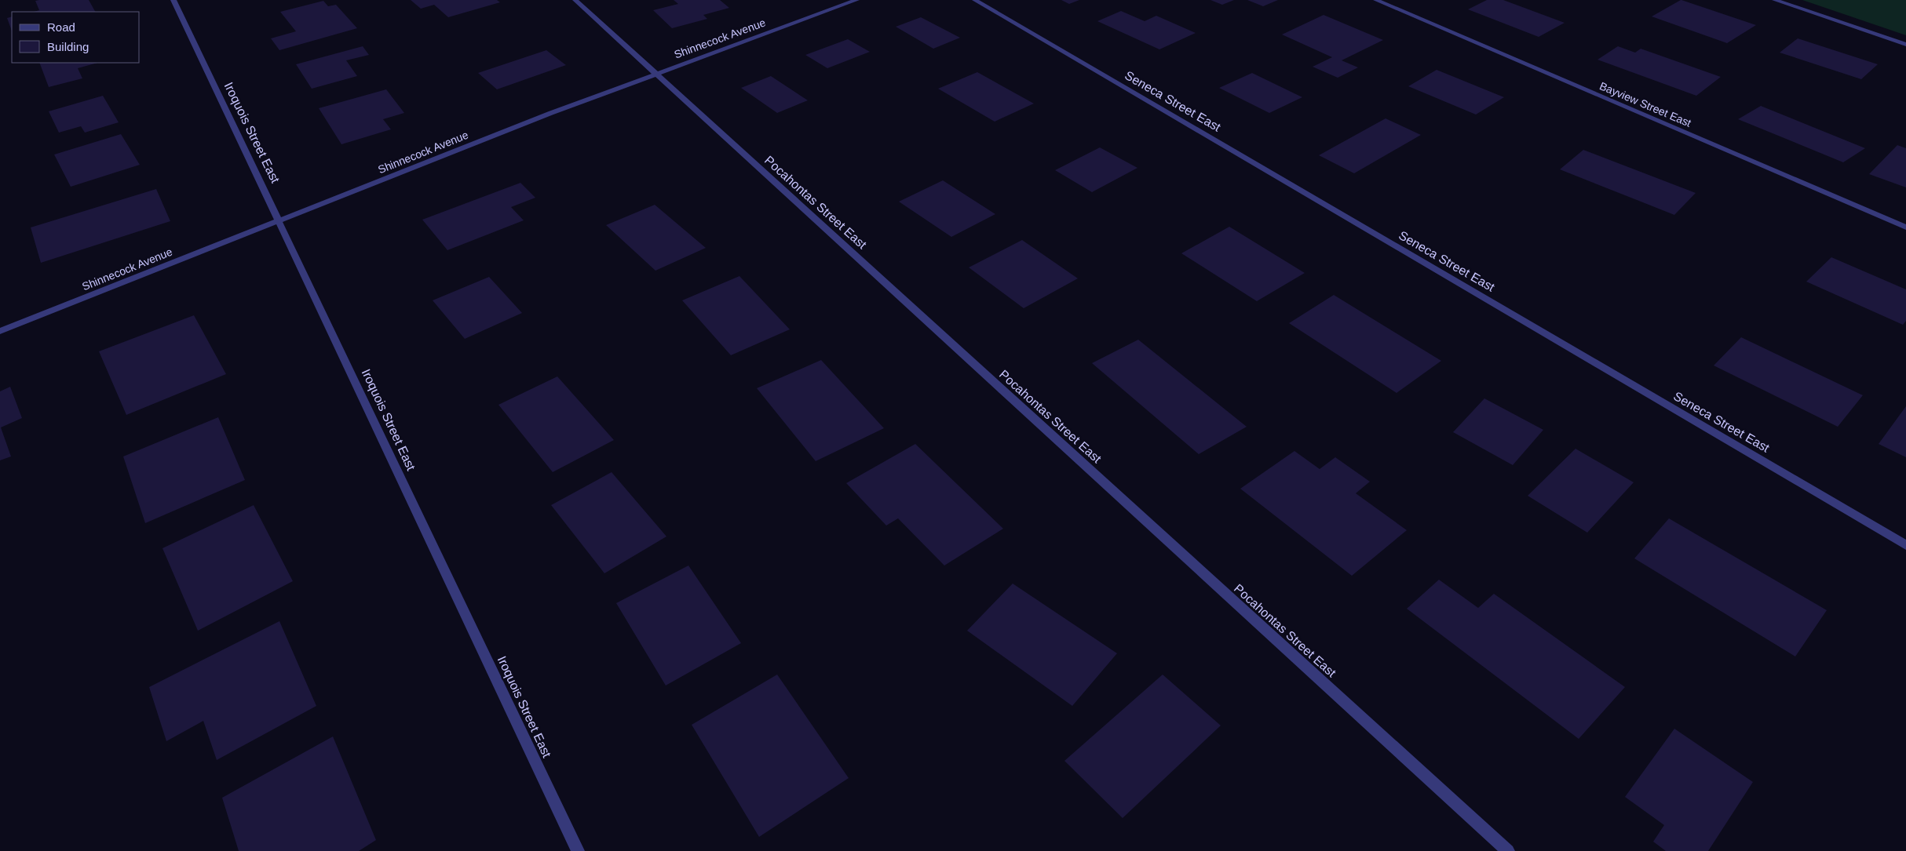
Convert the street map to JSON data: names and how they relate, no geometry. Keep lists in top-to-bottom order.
{
  "streets": {
    "street": [
      "Shinnecock Avenue",
      "Seneca Street East",
      "Bayview Street East",
      "Iroquois Street East",
      "Pocahontas Street East"
    ]
  },
  "crossings": [
    ["Shinnecock Avenue", "Iroquois Street East"],
    ["Shinnecock Avenue", "Pocahontas Street East"]
  ],
  "legend": ["Road", "Building"]
}
